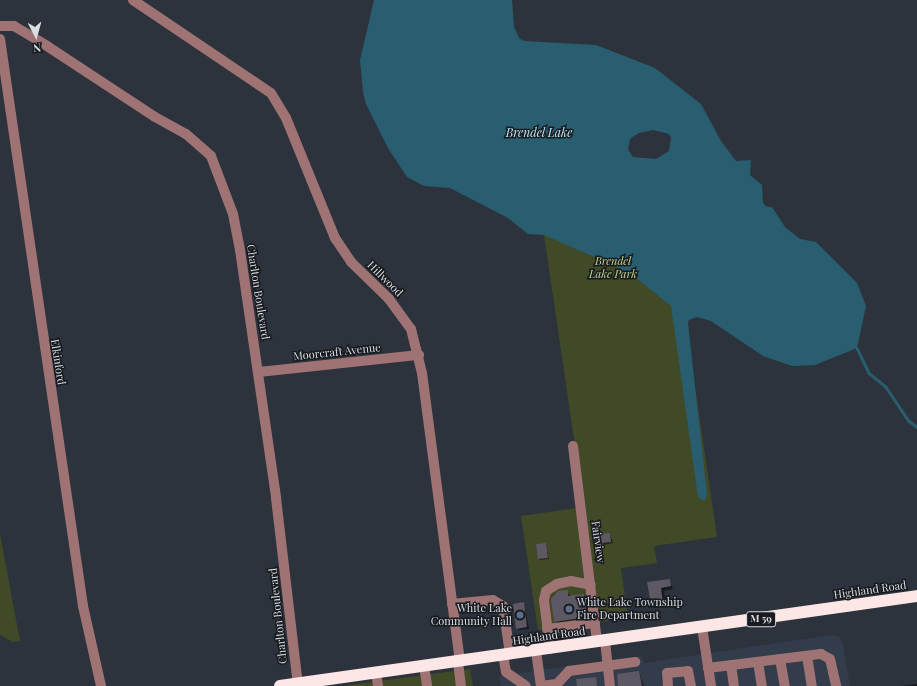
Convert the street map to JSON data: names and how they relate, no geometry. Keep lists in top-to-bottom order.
{
  "streets": {
    "highway": ["Highland Road", "M 59"],
    "street": [
      "Hillwood",
      "Charlton Boulevard",
      "Moorcraft Avenue",
      "Elkinford",
      "Fairview"
    ]
  },
  "crossings": [
    ["Hillwood", "Moorcraft Avenue"],
    ["Hillwood", "Highland Road"],
    ["Charlton Boulevard", "Moorcraft Avenue"],
    ["Charlton Boulevard", "Highland Road"],
    ["Fairview", "Highland Road"]
  ],
  "water": ["Brendel Lake"],
  "parks": ["Brendel Lake Park"],
  "places": ["White Lake Township Fire Department", "White Lake Community Hall"],
  "north": "bottom"
}
